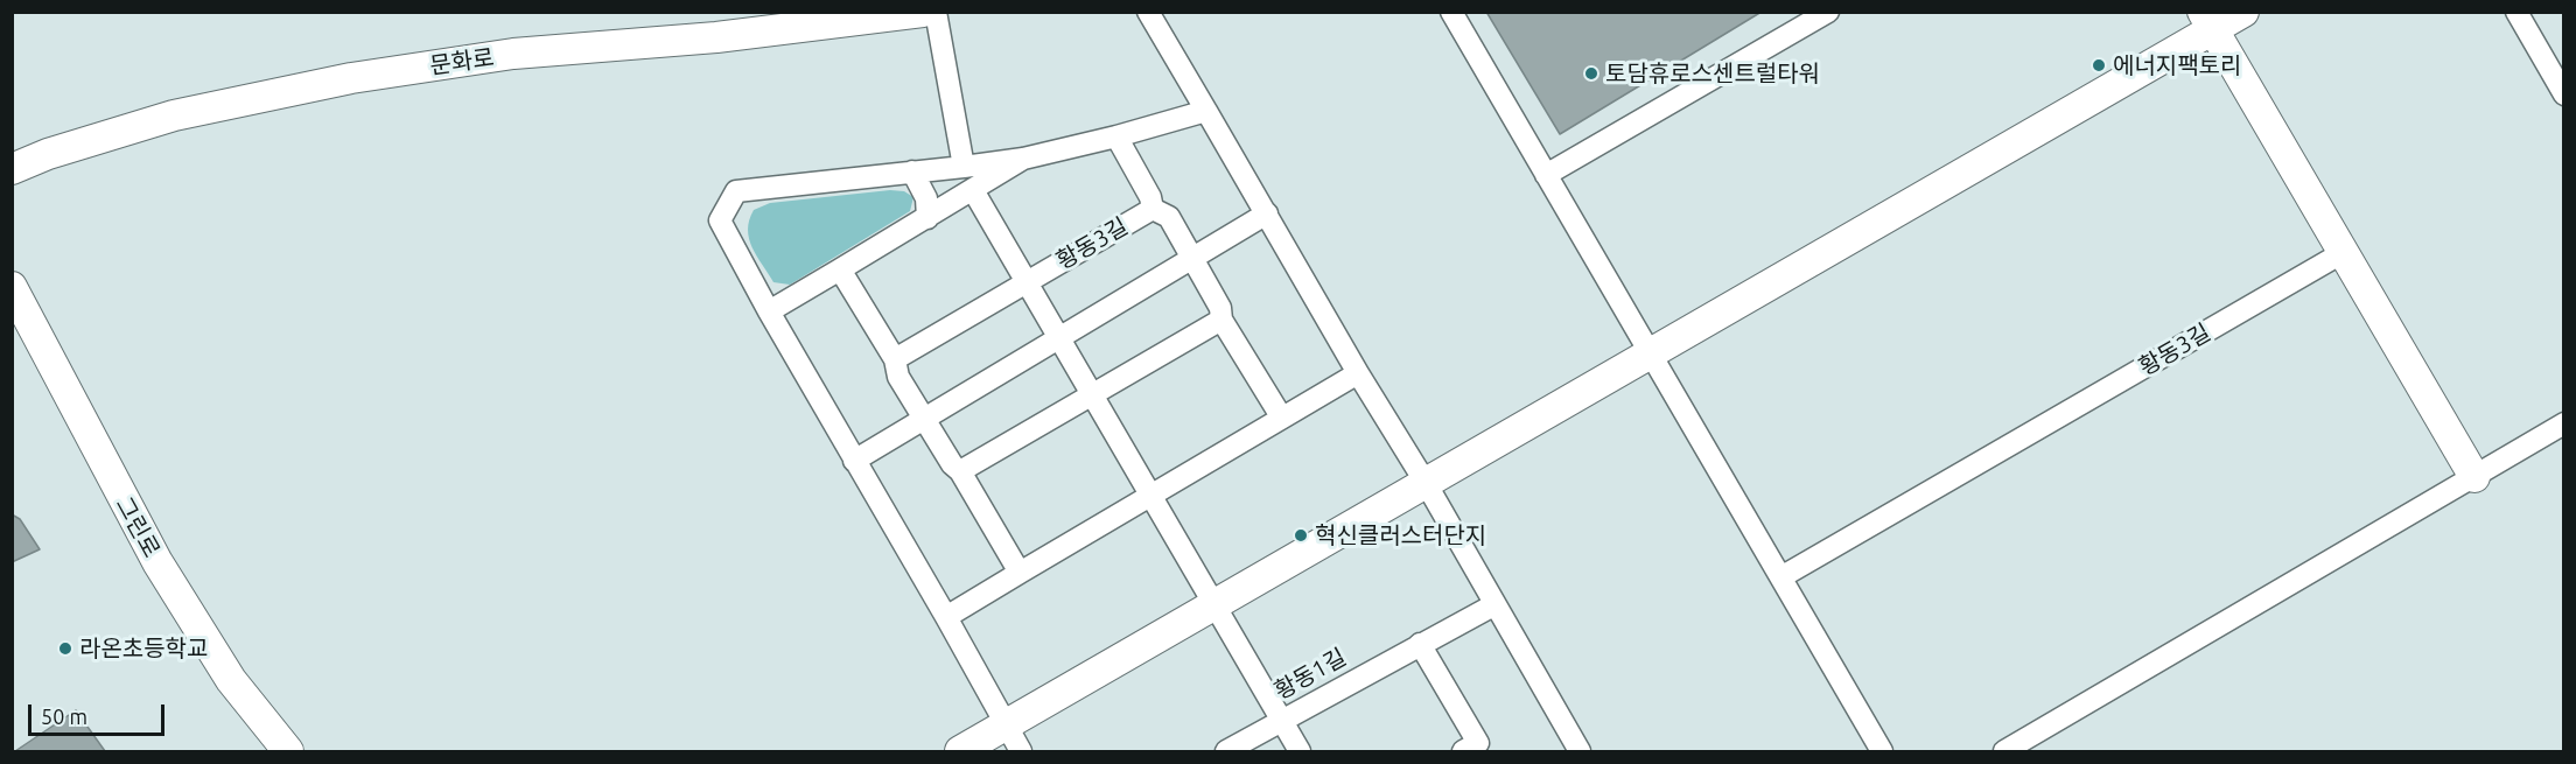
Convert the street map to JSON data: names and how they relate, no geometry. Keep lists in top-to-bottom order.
{
  "streets": {
    "street": [
      "문화로",
      "황동3길",
      "그린로",
      "황동1길"
    ]
  },
  "places": [
    "에너지팩토리",
    "토담휴로스센트럴타워",
    "혁신클러스터단지",
    "라온초등학교"
  ],
  "scale_bar": "50 m"
}
